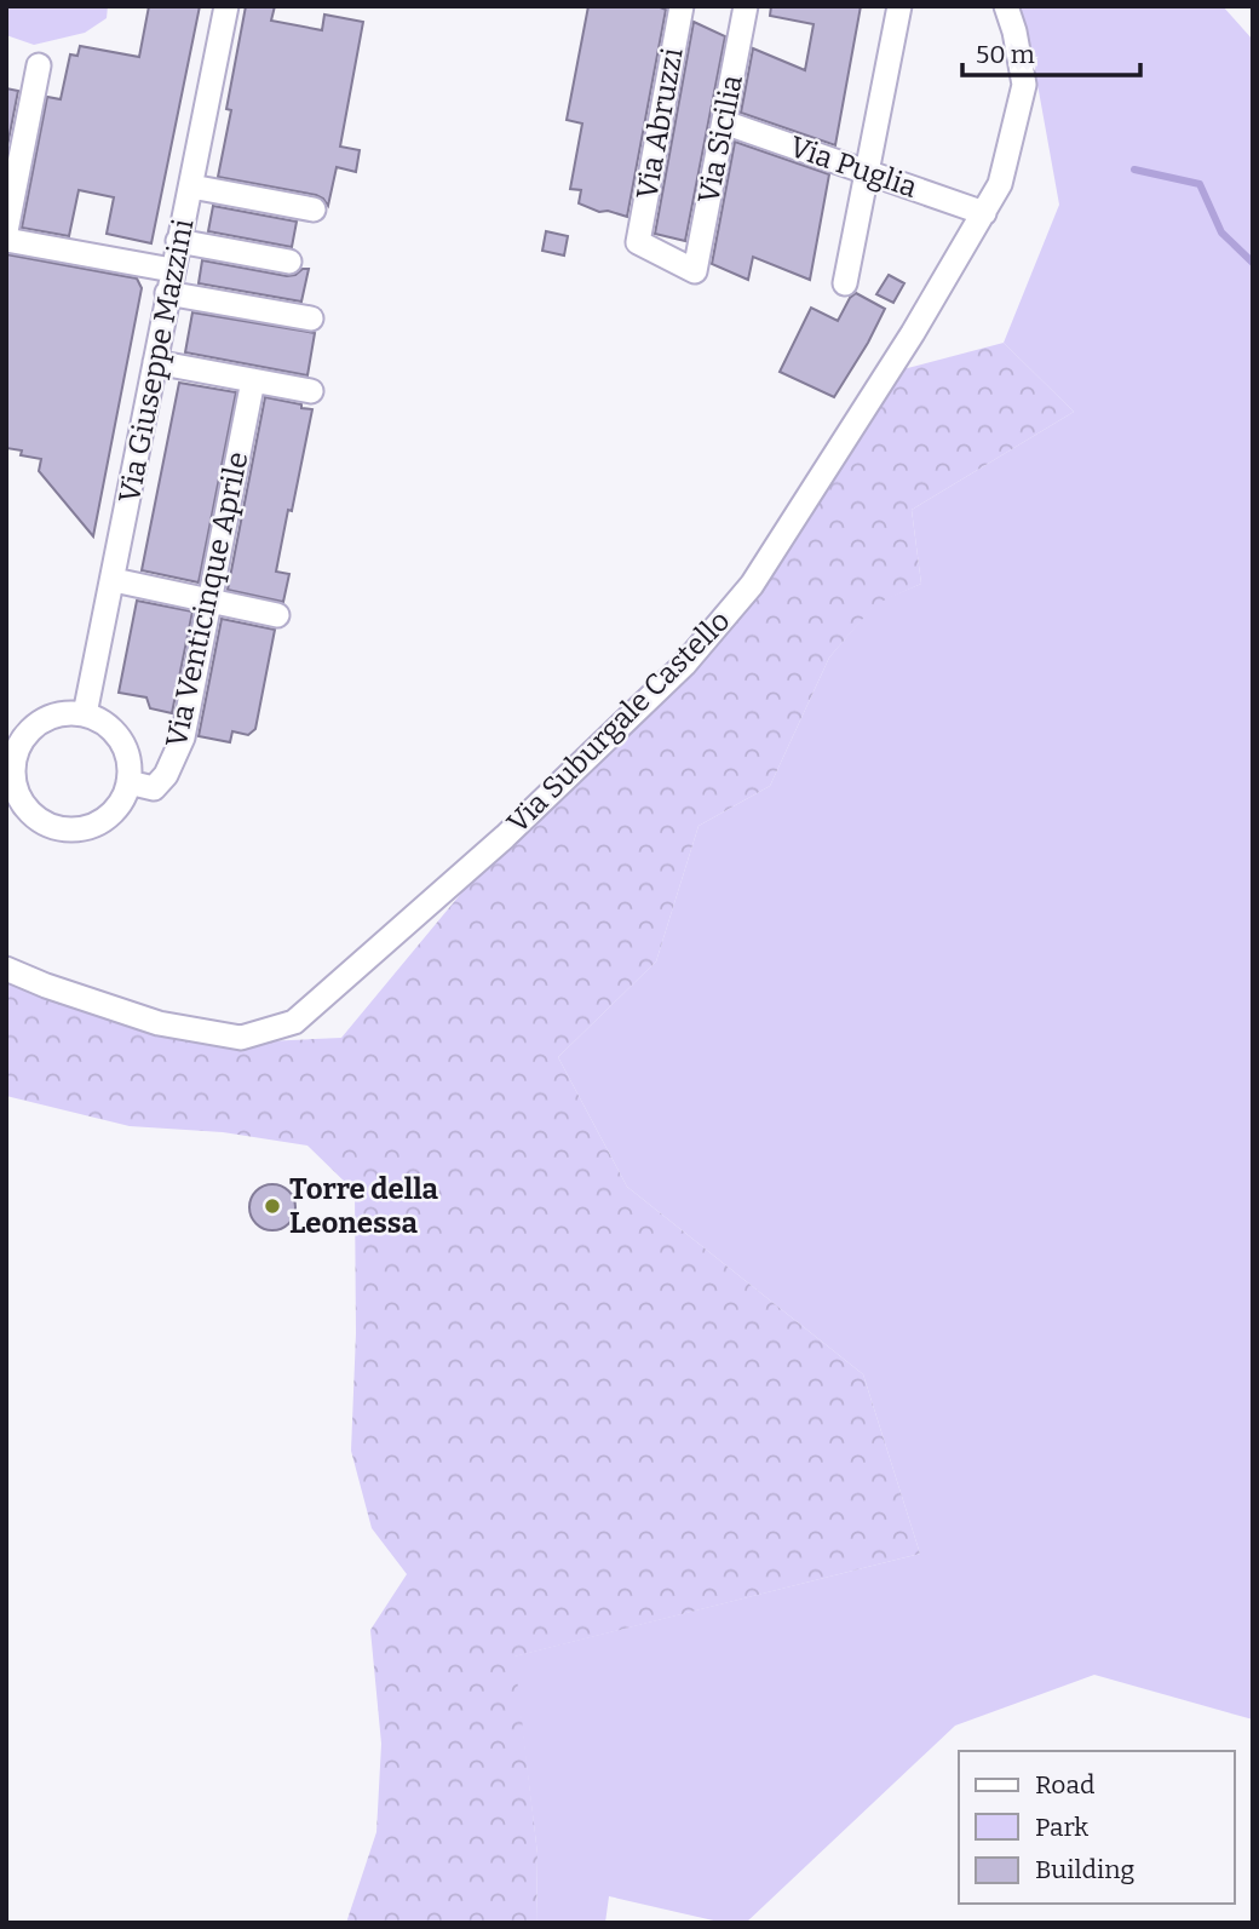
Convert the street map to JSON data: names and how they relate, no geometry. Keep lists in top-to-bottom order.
{
  "streets": {
    "street": [
      "Via Abruzzi",
      "Via Sicilia",
      "Via Puglia",
      "Via Giuseppe Mazzini",
      "Via Venticinque Aprile",
      "Via Suburgale Castello"
    ]
  },
  "crossings": [
    ["Via Abruzzi", "Via Sicilia"],
    ["Via Sicilia", "Via Puglia"],
    ["Via Puglia", "Via Suburgale Castello"],
    ["Via Giuseppe Mazzini", "Via Venticinque Aprile"]
  ],
  "places": ["Torre della Leonessa"],
  "legend": ["Road", "Park", "Building"],
  "scale_bar": "50 m"
}
